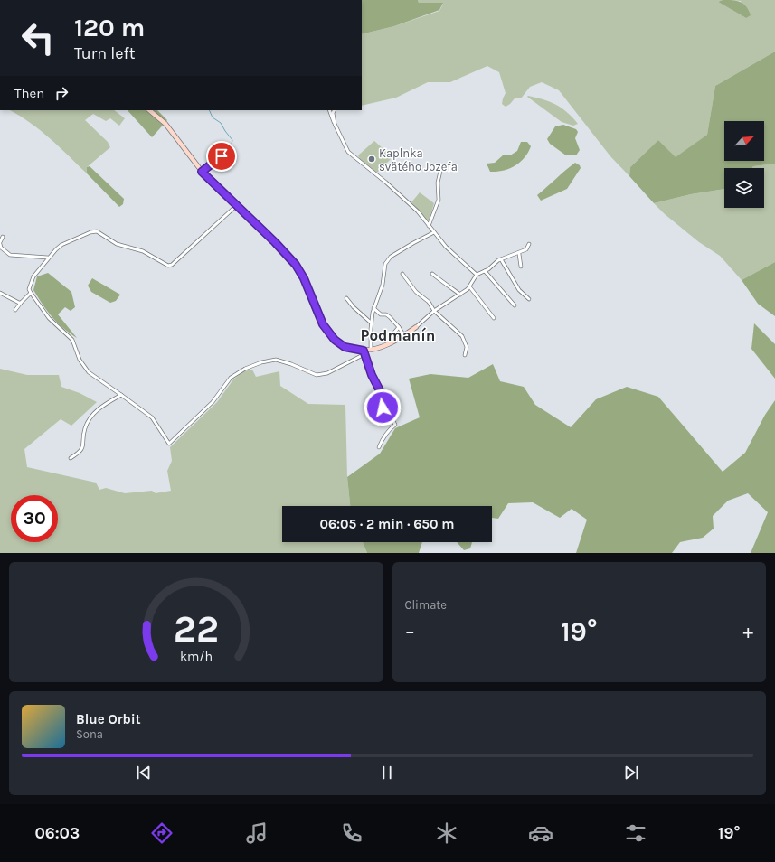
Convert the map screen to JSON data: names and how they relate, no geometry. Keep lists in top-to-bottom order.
{
  "districts": ["Podmanín"],
  "places": ["Kaplnka svätého Jozefa"],
  "north": "top right",
  "page": {
    "turn": ["120 m", "Turn left"],
    "then": "Then",
    "limit": "30",
    "trip": "06:05 · 2 min · 650 m",
    "tile": "Climate",
    "heat": ["−", "19°", "+"],
    "song": ["Blue Orbit", "Sona"],
    "tabs": ["06:03", "19°"],
    "gauge": ["22", "km/h"]
  }
}
